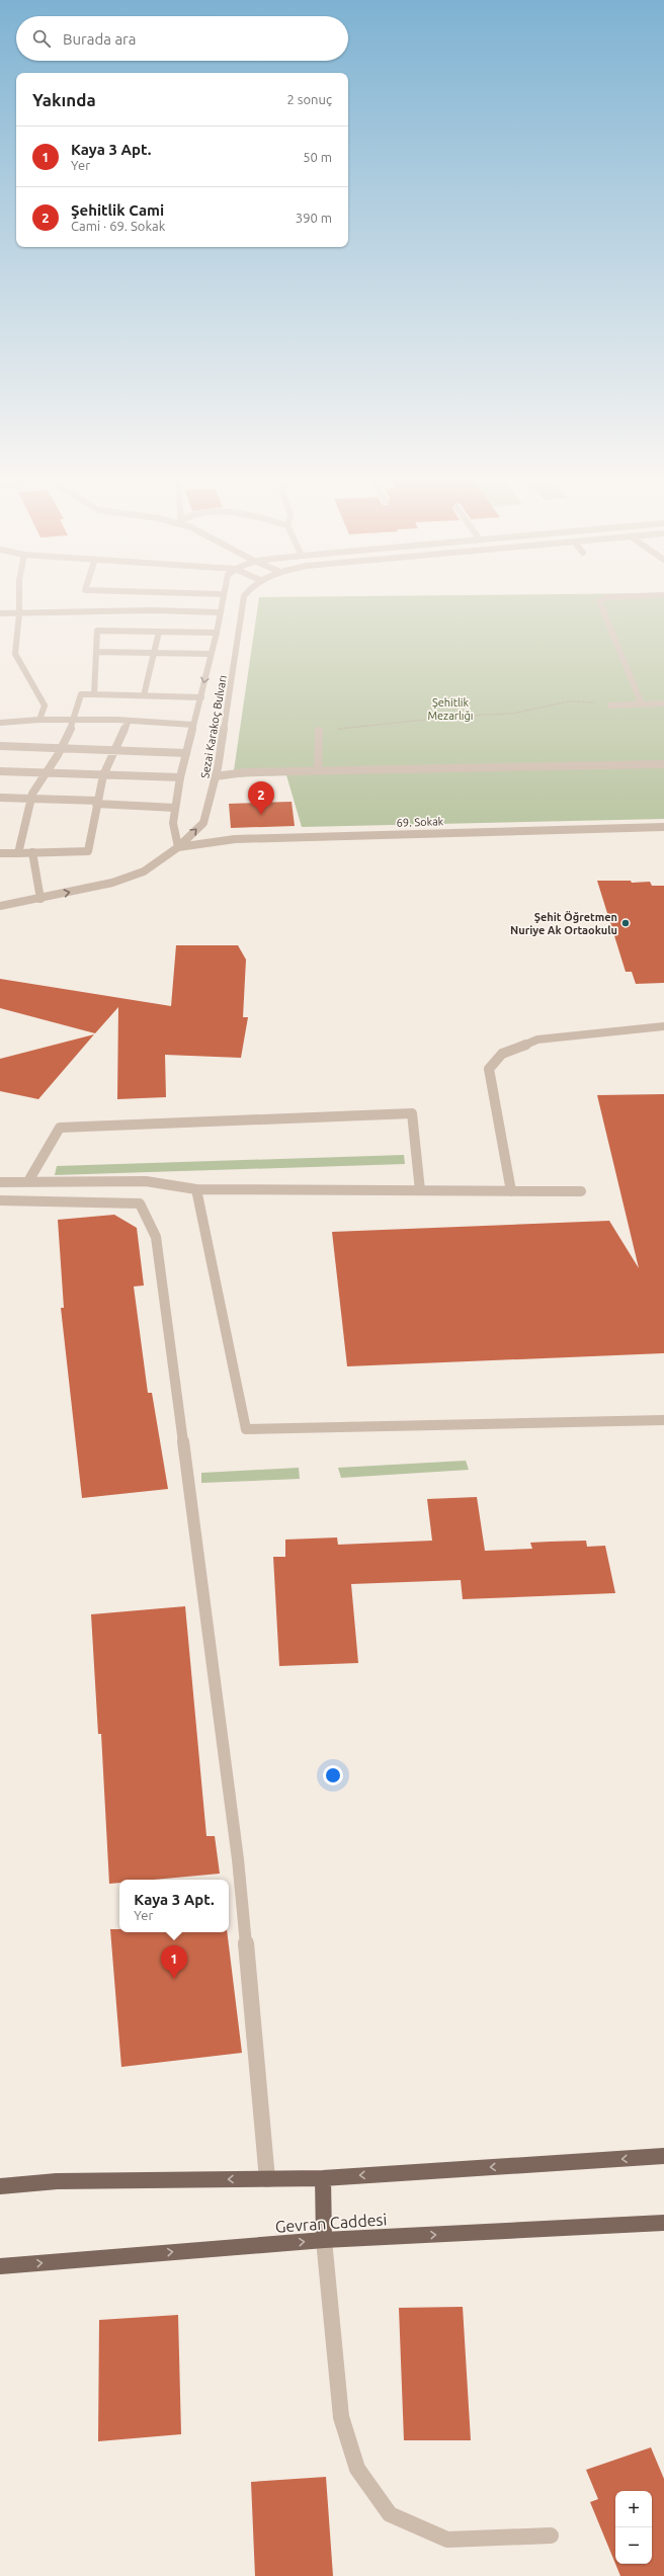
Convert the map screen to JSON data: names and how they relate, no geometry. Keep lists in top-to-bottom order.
{
  "streets": {
    "main road": ["Gevran Caddesi"],
    "street": ["Sezai Karakoç Bulvarı", "69. Sokak"]
  },
  "crossings": [
    ["Sezai Karakoç Bulvarı", "69. Sokak"]
  ],
  "one_way": ["Sezai Karakoç Bulvarı"],
  "parks": ["Şehitlik Mezarlığı"],
  "places": ["Şehit Öğretmen Nuriye Ak Ortaokulu"],
  "page": {
    "search": "Burada ara",
    "heading": ["Yakında", "2 sonuç"],
    "list": [
      {
        "mark": "1",
        "name": "Kaya 3 Apt.",
        "note": "Yer",
        "value": "50 m"
      },
      {
        "mark": "2",
        "name": "Şehitlik Cami",
        "note": "Cami · 69. Sokak",
        "value": "390 m"
      }
    ],
    "pins": ["2", "1"],
    "popup": ["Kaya 3 Apt.", "Yer"],
    "map_buttons": ["+", "−"]
  }
}
